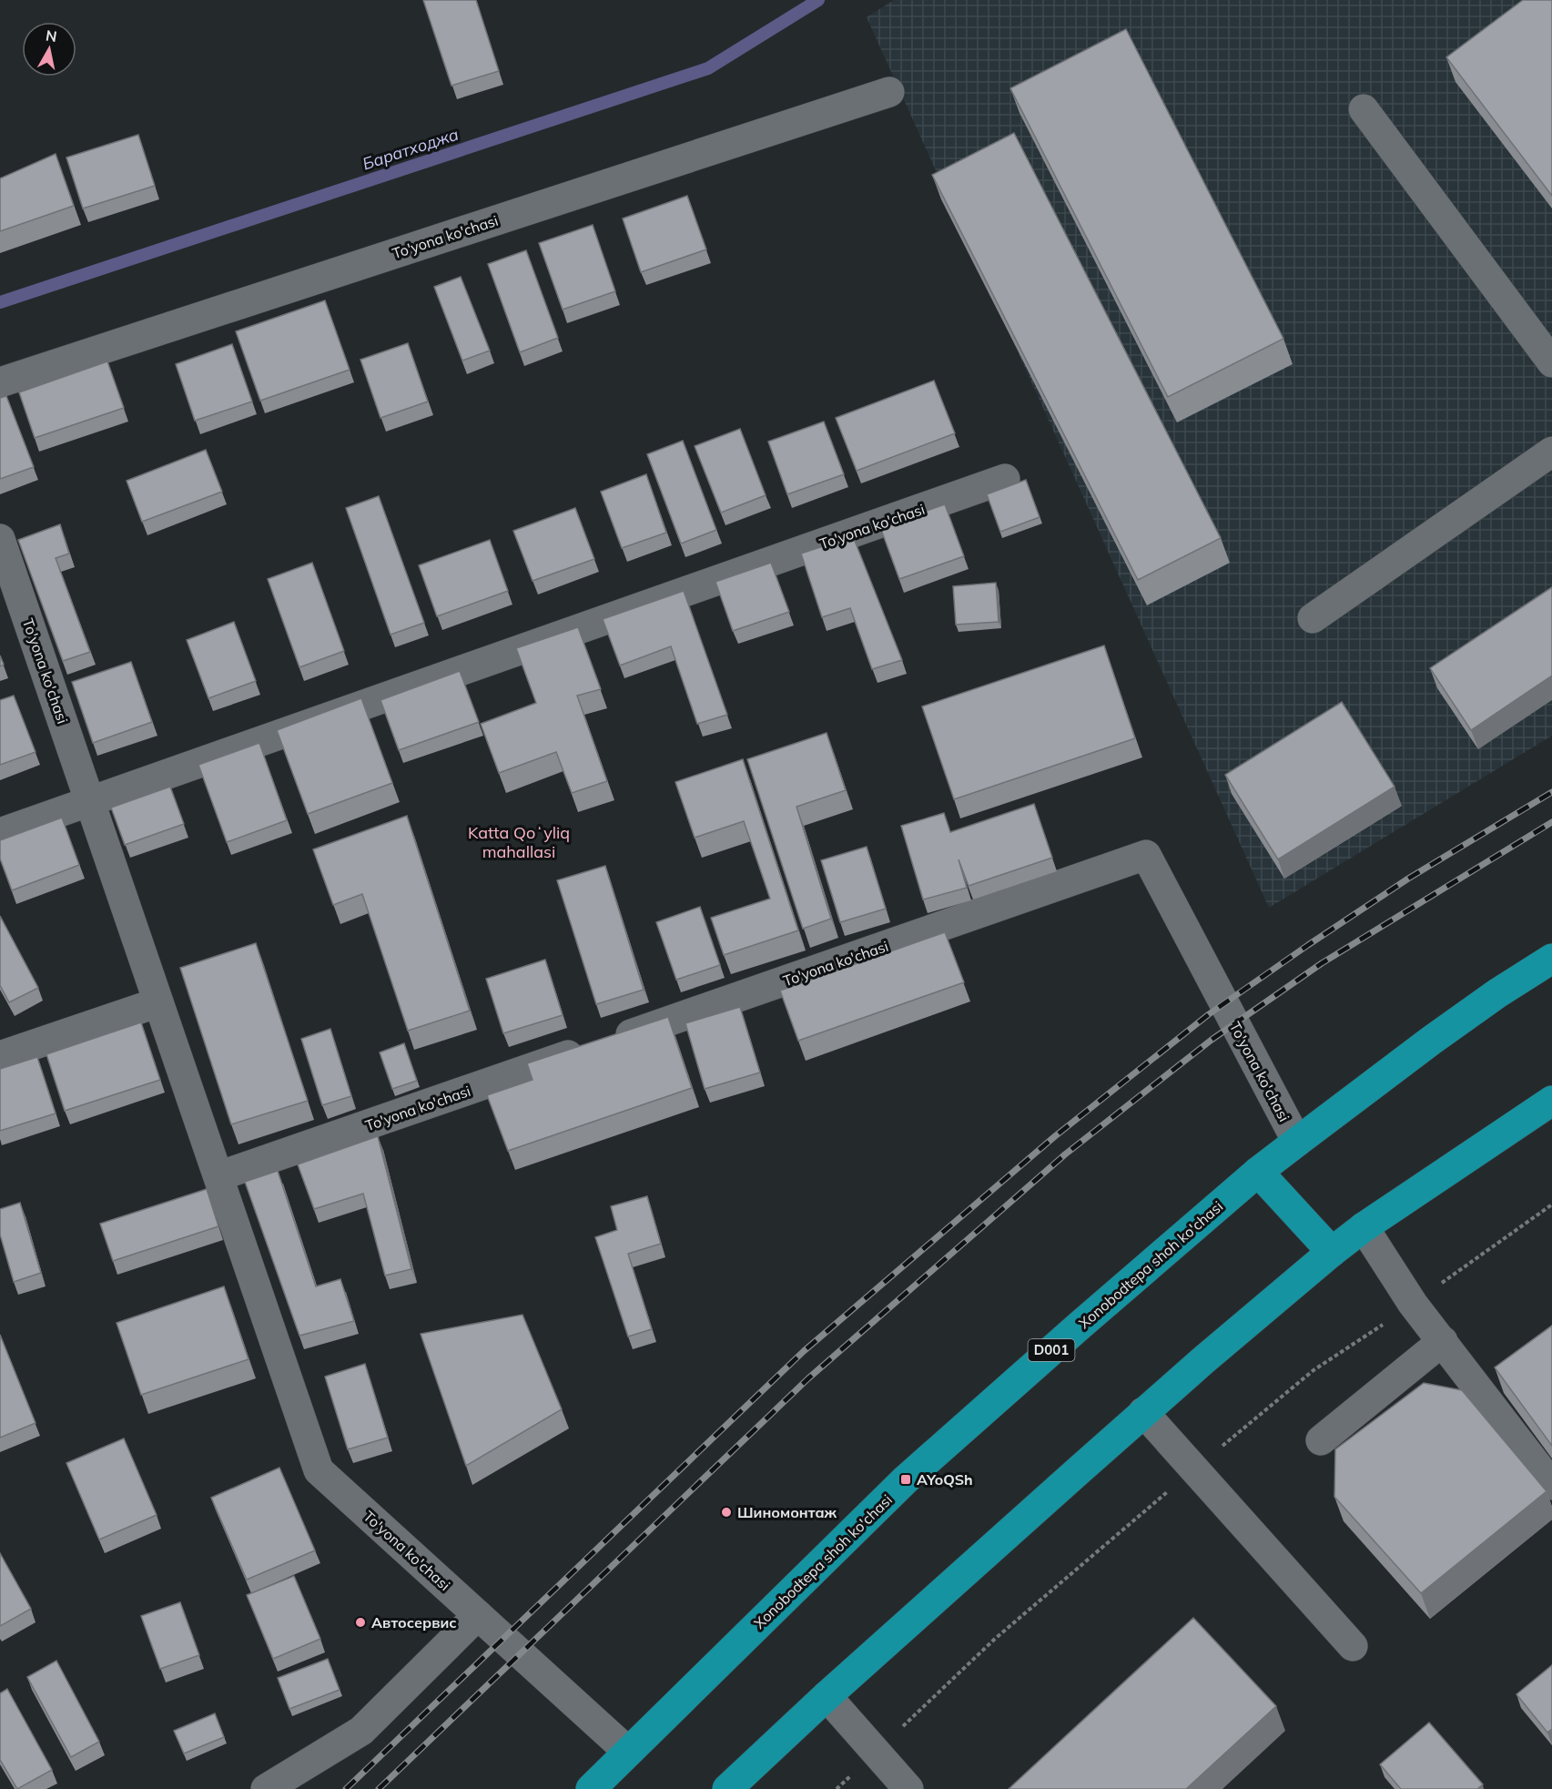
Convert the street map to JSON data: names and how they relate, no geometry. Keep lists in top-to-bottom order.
{
  "streets": {
    "highway": ["Xonobodtepa shoh ko'chasi", "D001"],
    "street": ["To'yona ko'chasi"]
  },
  "crossings": [
    ["To'yona ko'chasi", "Xonobodtepa shoh ko'chasi"]
  ],
  "districts": ["Katta Qoʻyliq mahallasi"],
  "water": ["Баратходжа"],
  "places": {
    "transit": ["AYoQSh"],
    "other": ["Шиномонтаж", "Автосервис"]
  },
  "north": "top"
}
